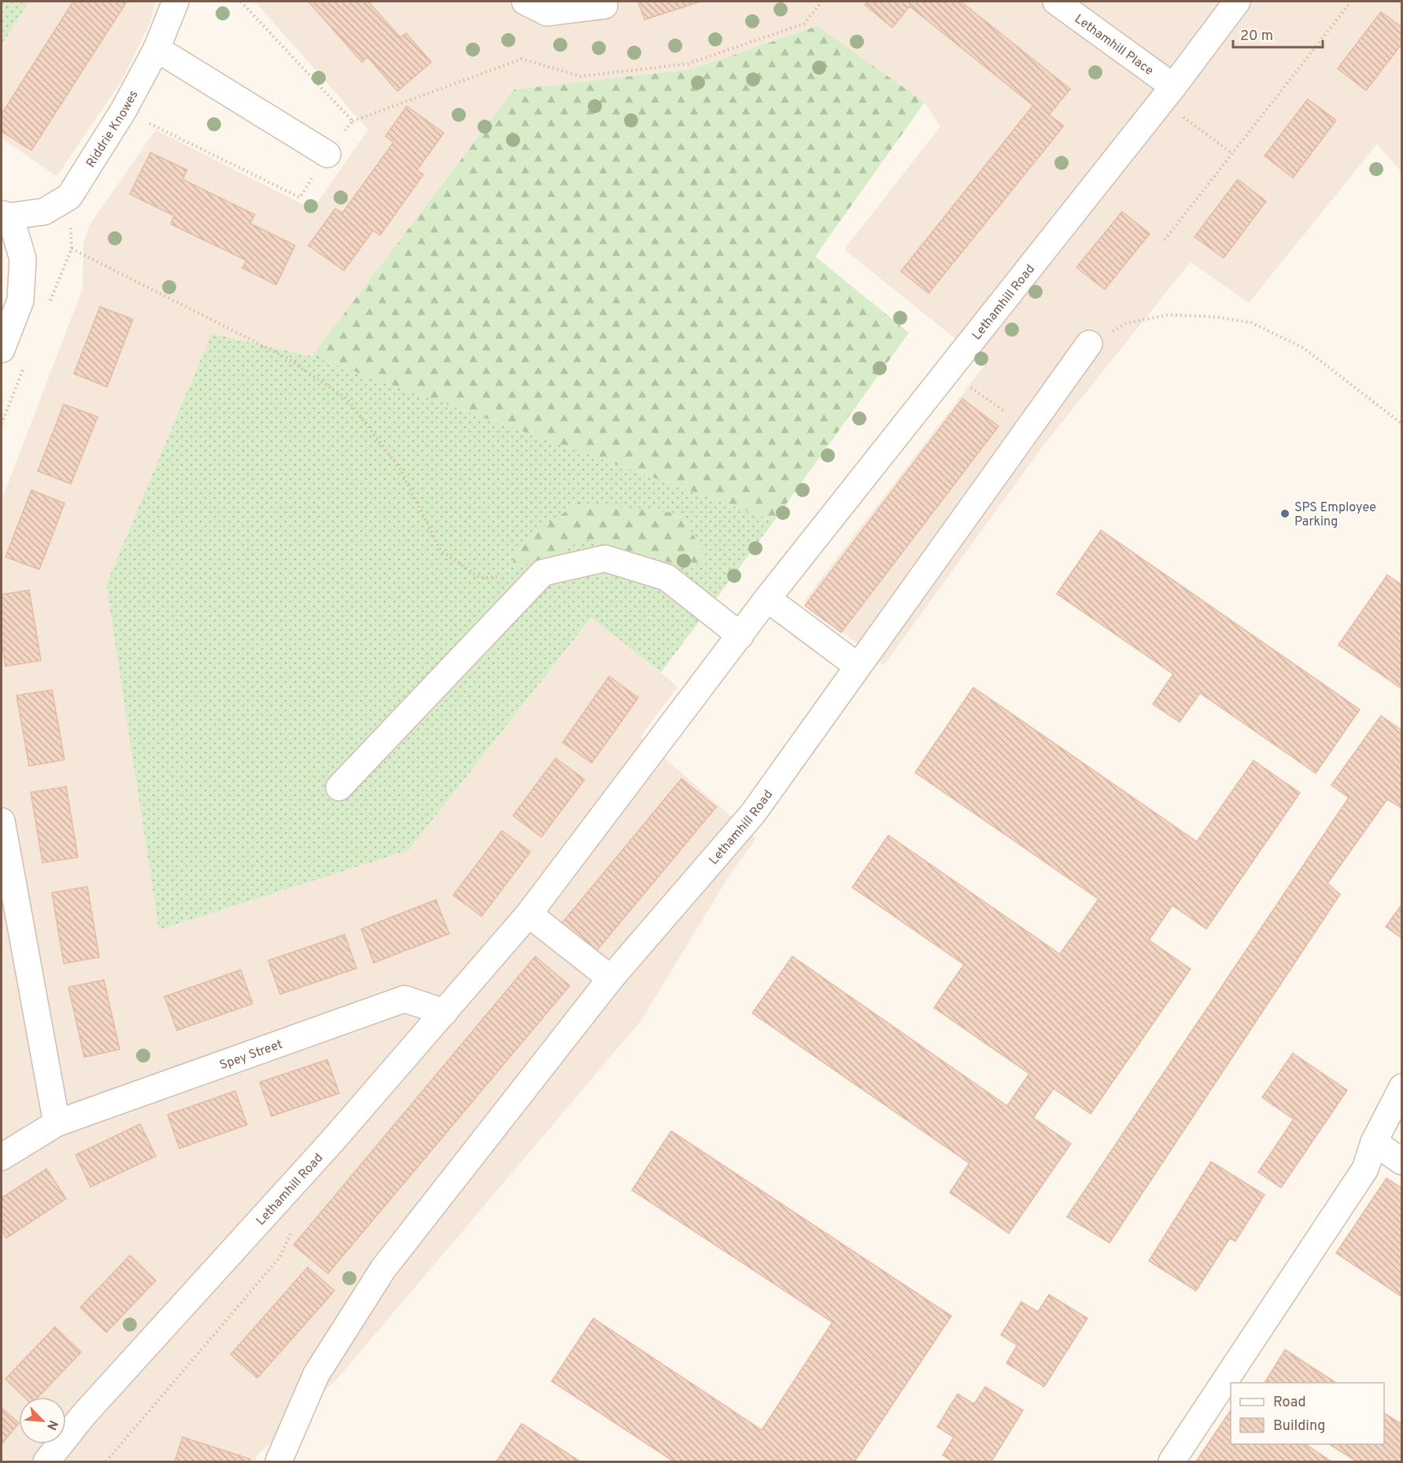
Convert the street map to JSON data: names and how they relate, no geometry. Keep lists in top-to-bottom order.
{
  "streets": {
    "street": [
      "Lethamhill Place",
      "Riddrie Knowes",
      "Lethamhill Road",
      "Spey Street"
    ]
  },
  "crossings": [
    ["Lethamhill Place", "Lethamhill Road"],
    ["Lethamhill Road", "Spey Street"]
  ],
  "places": ["SPS Employee Parking"],
  "legend": ["Road", "Building"],
  "scale_bar": "20 m",
  "north": "bottom right"
}
